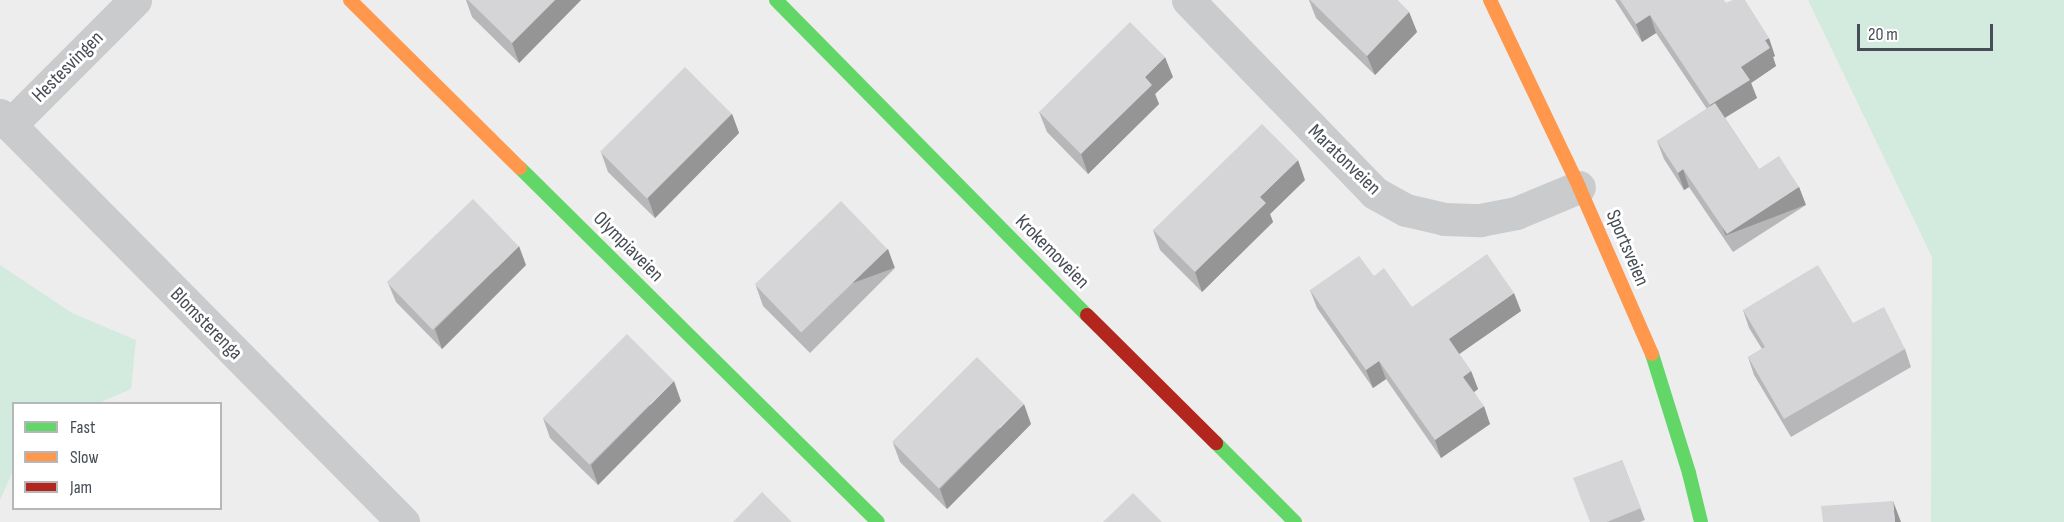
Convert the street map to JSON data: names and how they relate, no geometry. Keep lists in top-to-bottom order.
{
  "streets": {
    "street": [
      "Hestesvingen",
      "Maratonveien",
      "Olympiaveien",
      "Sportsveien",
      "Krokemoveien",
      "Blomsterenga"
    ]
  },
  "crossings": [
    ["Hestesvingen", "Blomsterenga"],
    ["Maratonveien", "Sportsveien"]
  ],
  "legend": ["Fast", "Slow", "Jam"],
  "scale_bar": "20 m"
}
